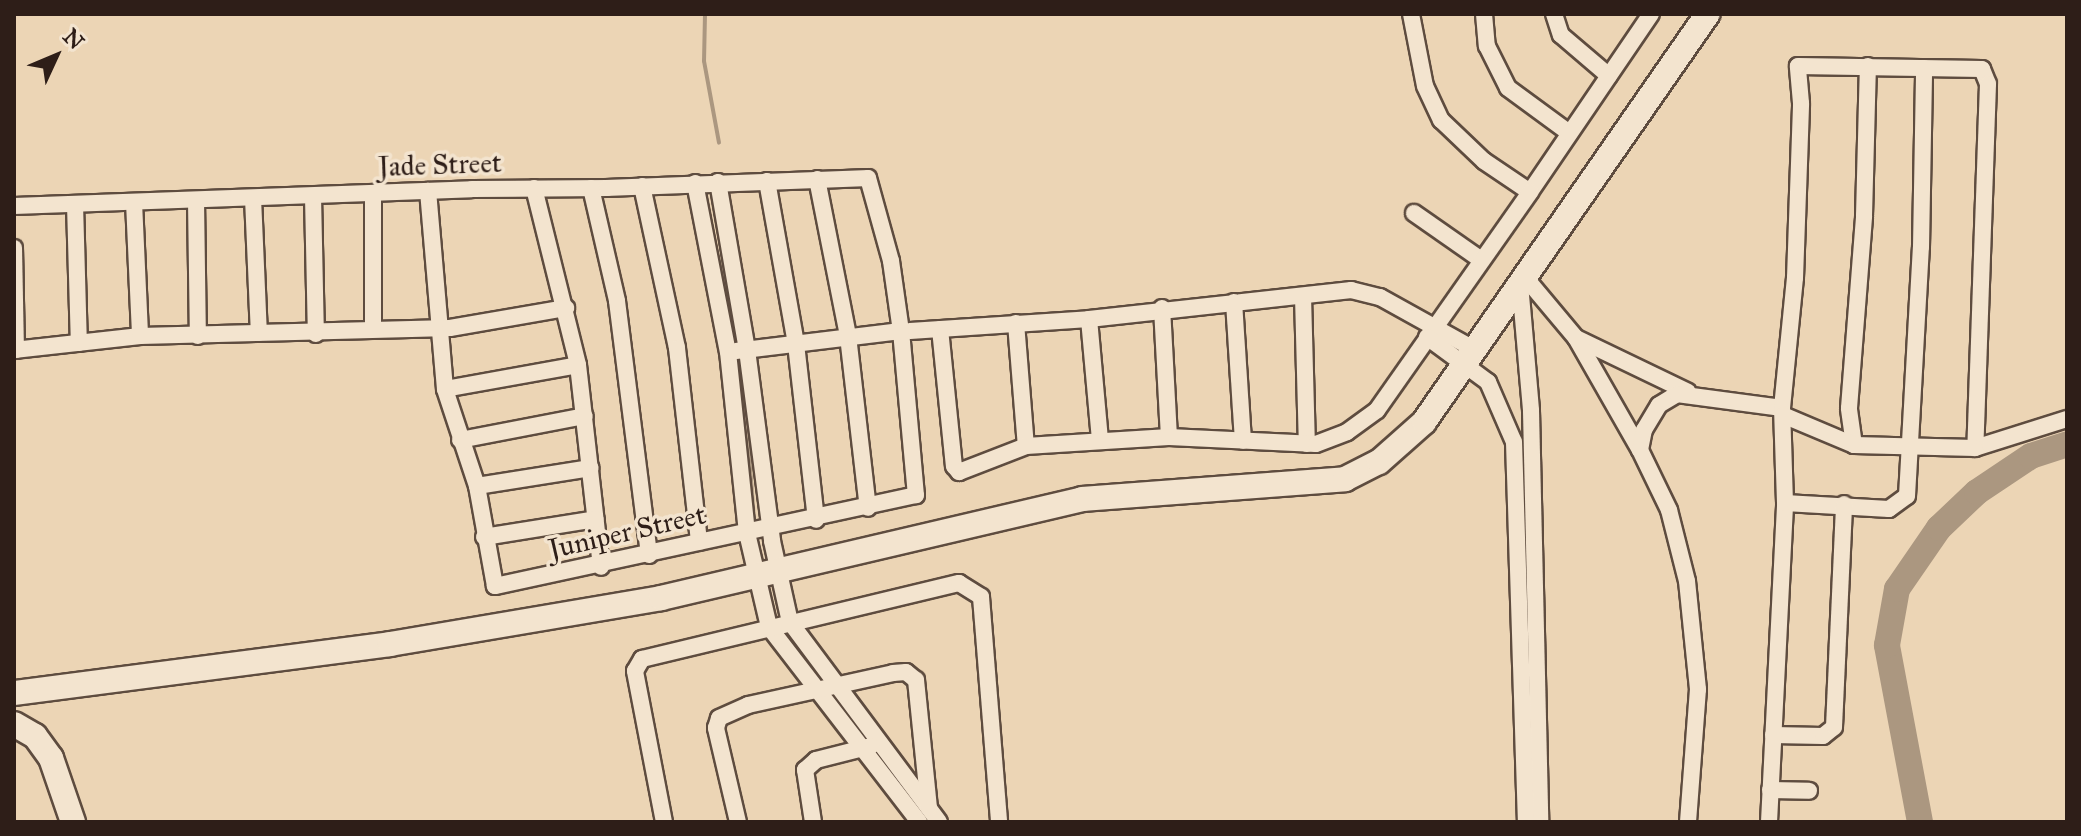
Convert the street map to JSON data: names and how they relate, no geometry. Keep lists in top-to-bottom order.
{
  "streets": {
    "street": ["Jade Street", "Juniper Street"]
  },
  "crossings": [
    ["Jade Street", "Juniper Street"]
  ],
  "north": "top right"
}
